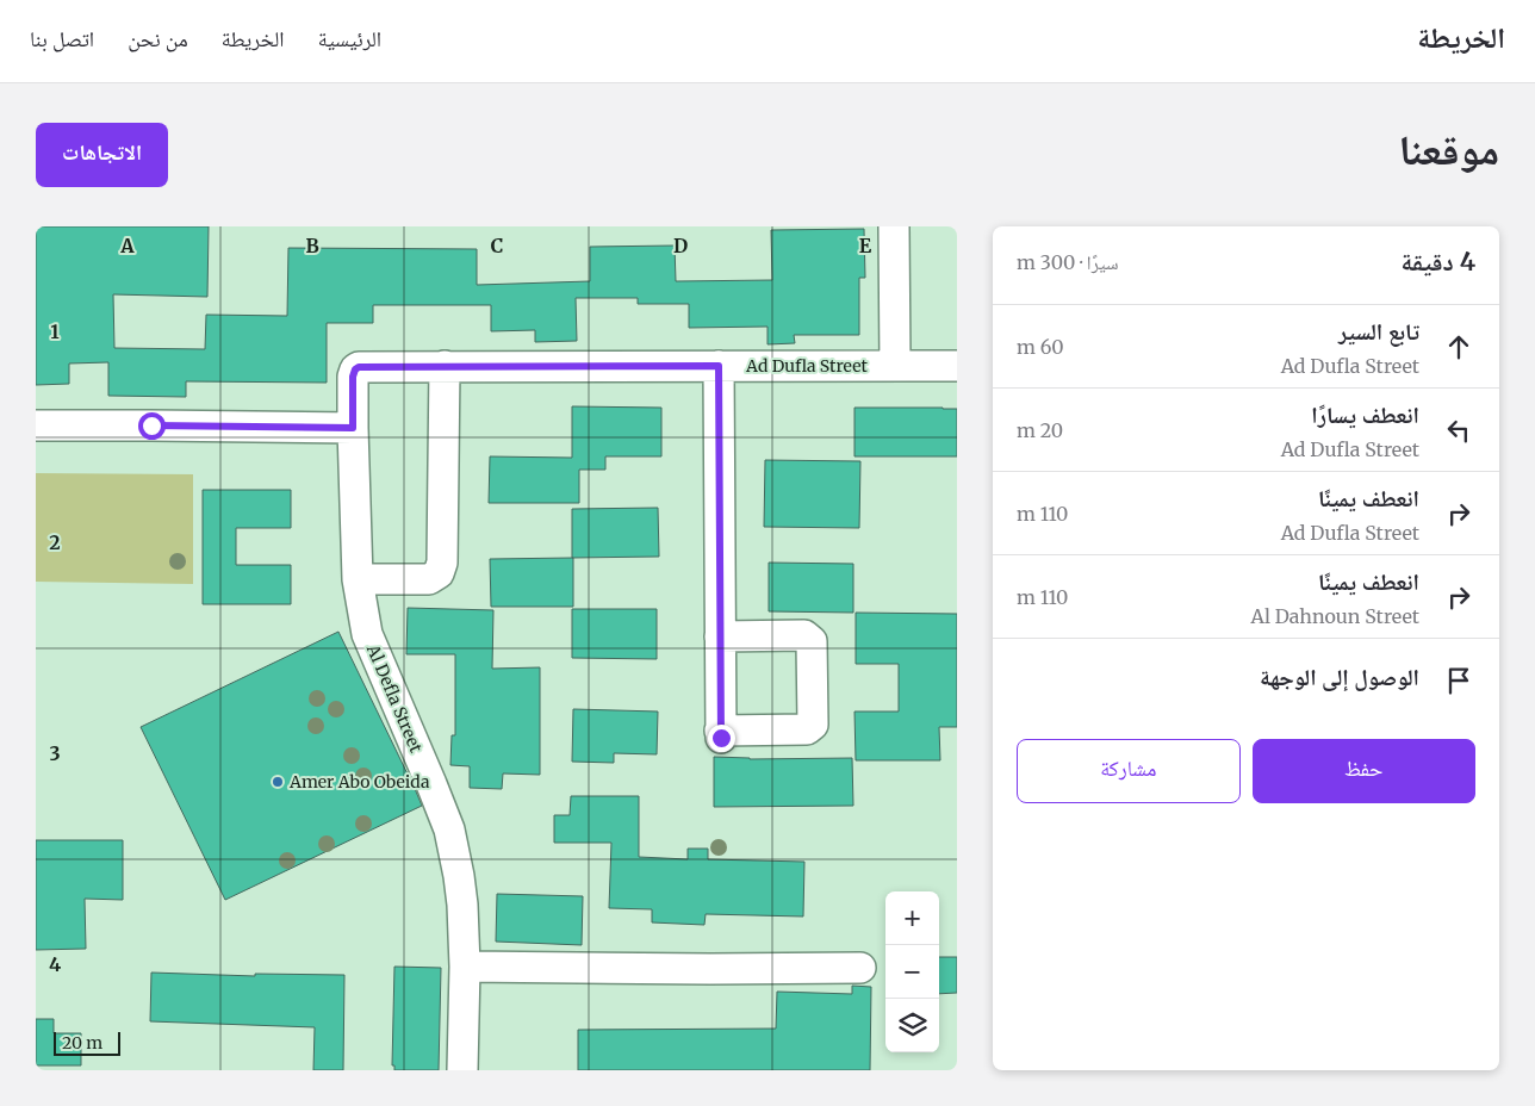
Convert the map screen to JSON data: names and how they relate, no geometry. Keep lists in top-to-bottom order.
{
  "streets": {
    "street": ["Ad Dufla Street", "Al Defla Street"]
  },
  "crossings": [
    ["Ad Dufla Street", "Al Defla Street"]
  ],
  "places": ["Amer Abo Obeida"],
  "scale_bar": "20 m",
  "page": {
    "header": "الخريطة",
    "nav": [
      "الرئيسية",
      "الخريطة",
      "من نحن",
      "اتصل بنا"
    ],
    "title": "موقعنا",
    "buttons": [
      "الاتجاهات",
      ["حفظ", "مشاركة"]
    ],
    "heading": ["4 دقيقة", "سيرًا · 300 m"],
    "list": [
      ["تابع السير", "Ad Dufla Street", "60 m"],
      ["انعطف يسارًا", "Ad Dufla Street", "20 m"],
      ["انعطف يمينًا", "Ad Dufla Street", "110 m"],
      ["انعطف يمينًا", "Al Dahnoun Street", "110 m"],
      "الوصول إلى الوجهة"
    ],
    "map_buttons": ["+", "−"],
    "scale": "20 m"
  },
  "grid": {
    "columns": [
      "A",
      "B",
      "C",
      "D",
      "E"
    ],
    "rows": [
      "1",
      "2",
      "3",
      "4"
    ]
  }
}
